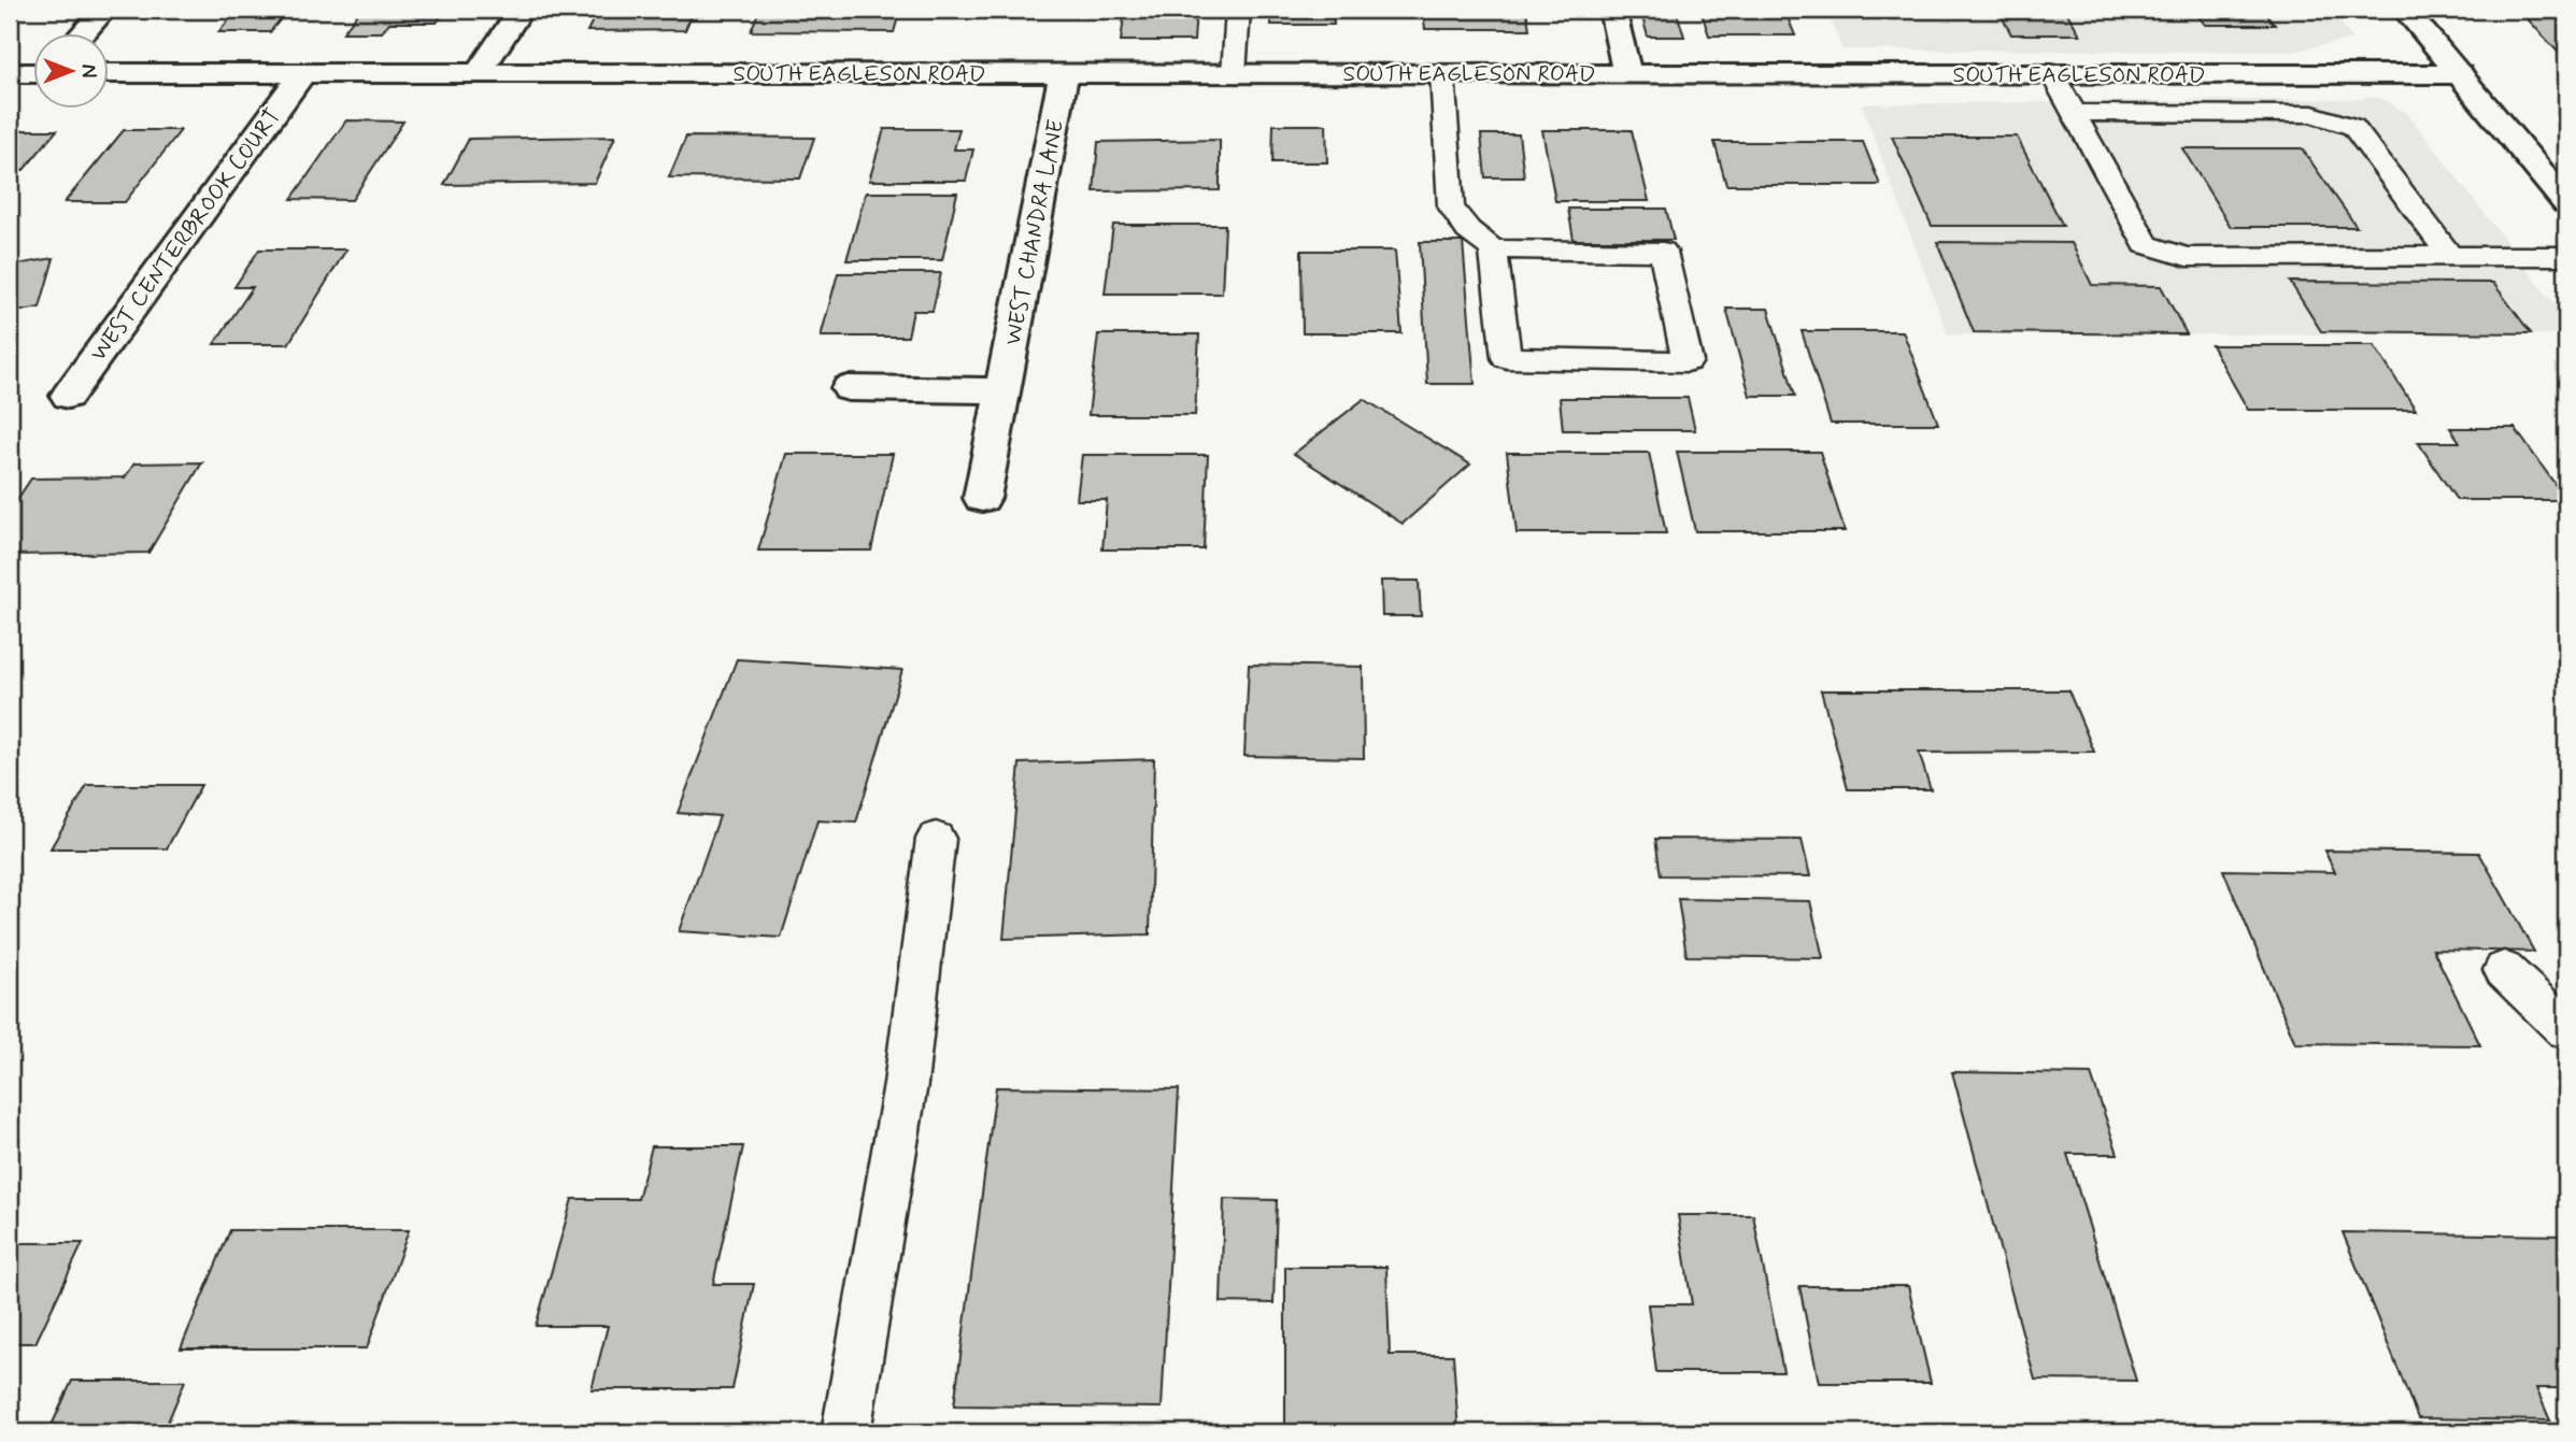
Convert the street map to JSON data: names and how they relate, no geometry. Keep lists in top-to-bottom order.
{
  "streets": {
    "street": ["SOUTH EAGLESON ROAD", "WEST CHANDRA LANE", "WEST CENTERBROOK COURT"]
  },
  "crossings": [
    ["SOUTH EAGLESON ROAD", "WEST CHANDRA LANE"],
    ["SOUTH EAGLESON ROAD", "WEST CENTERBROOK COURT"]
  ],
  "north": "right"
}
